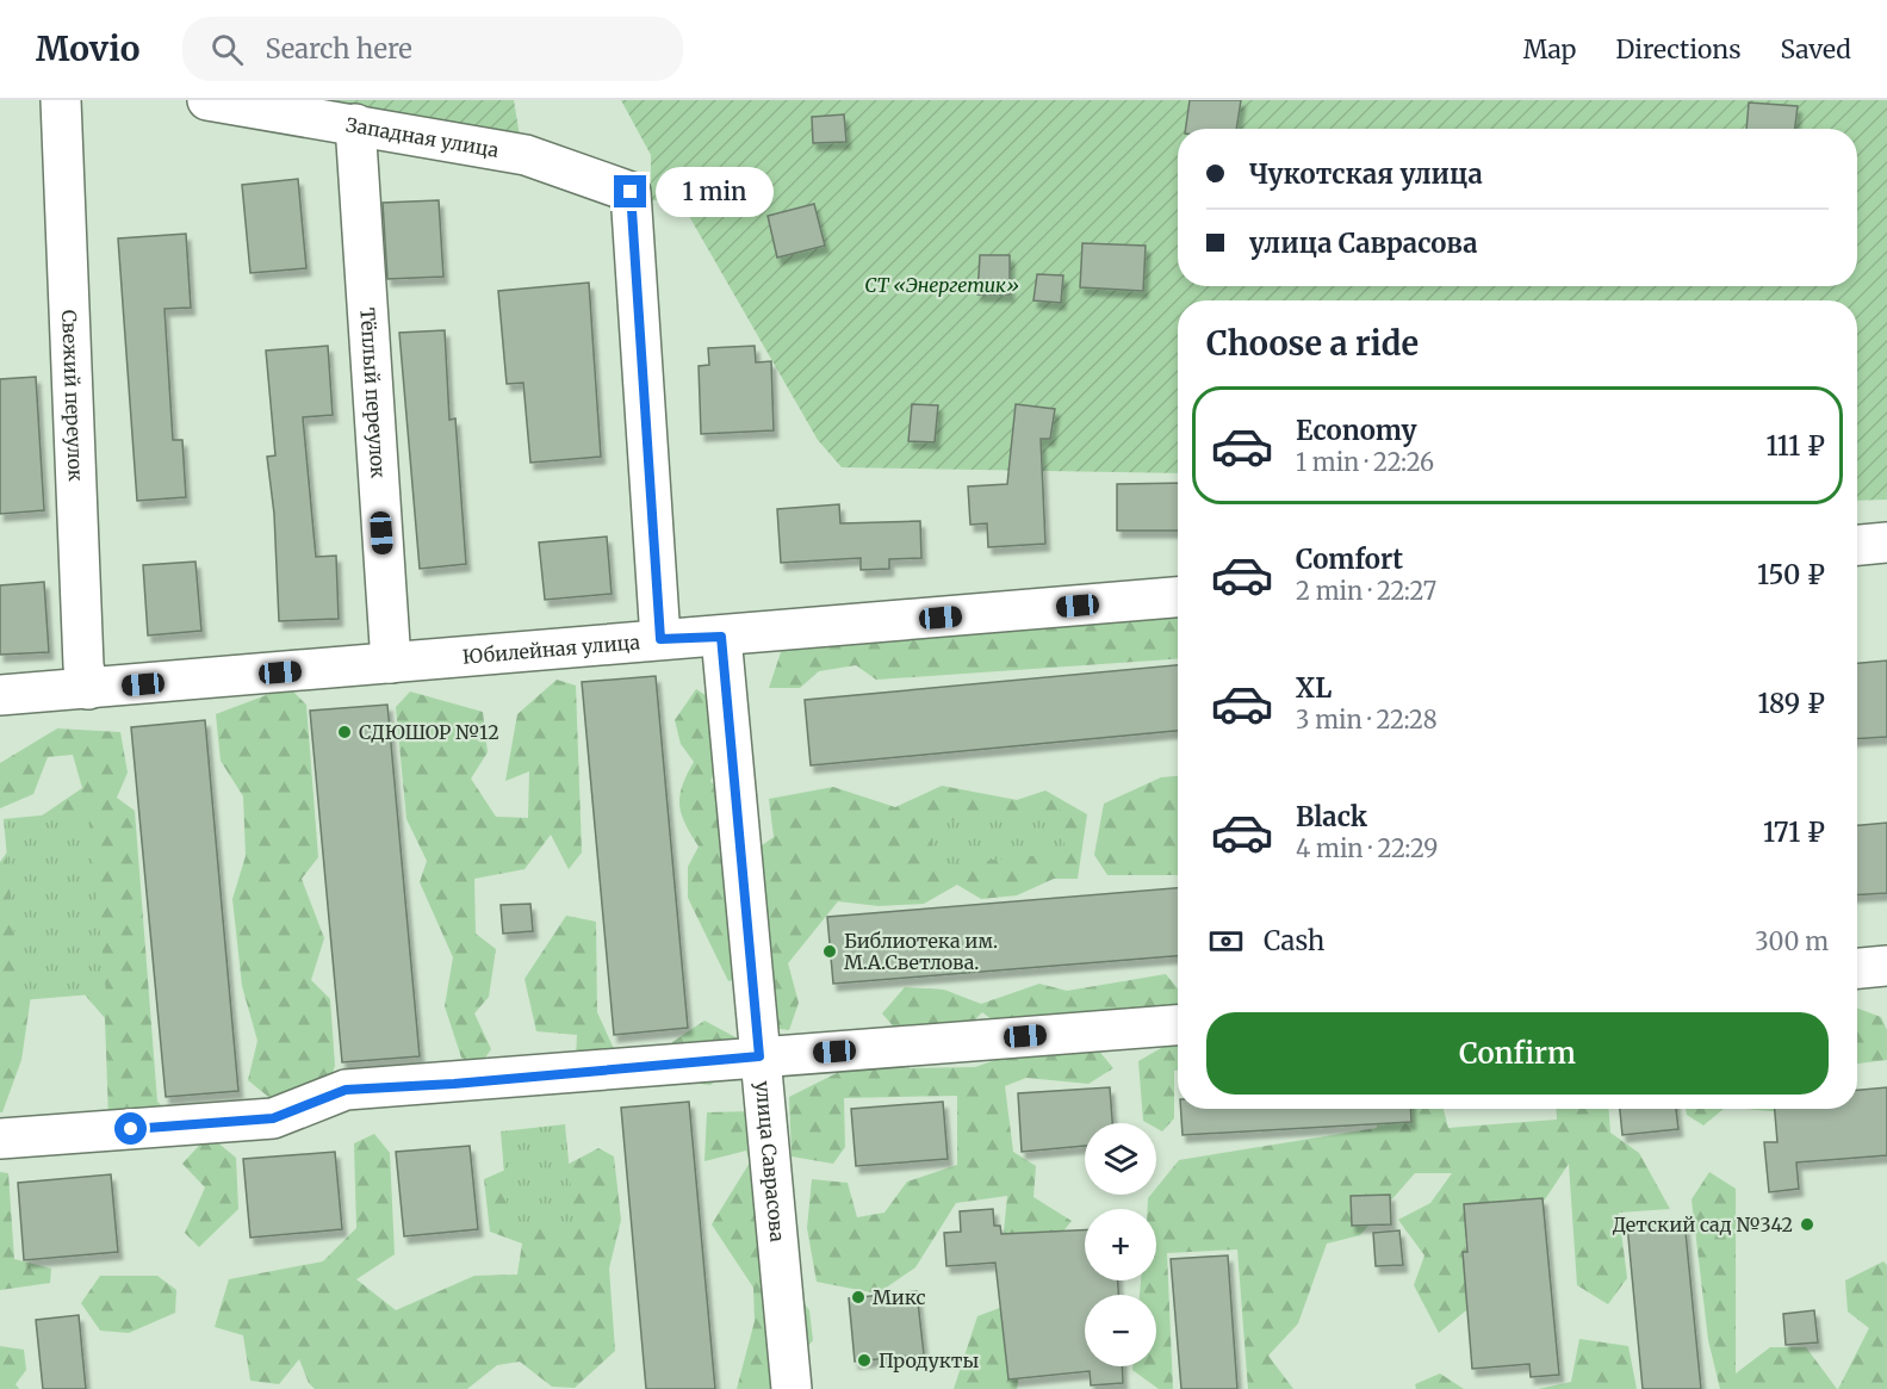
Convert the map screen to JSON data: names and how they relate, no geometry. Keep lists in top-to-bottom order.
{
  "streets": {
    "street": [
      "Западная улица",
      "Тёплый переулок",
      "Свежий переулок",
      "Юбилейная улица",
      "улица Саврасова"
    ]
  },
  "crossings": [
    ["Западная улица", "Тёплый переулок"],
    ["Западная улица", "Юбилейная улица"],
    ["Тёплый переулок", "Юбилейная улица"],
    ["Свежий переулок", "Юбилейная улица"],
    ["Юбилейная улица", "улица Саврасова"]
  ],
  "parks": ["СТ «Энергетик»"],
  "places": [
    "СДЮШОР №12",
    "Библиотека им. М.А.Светлова.",
    "Детский сад №342",
    "Микс",
    "Продукты"
  ],
  "page": {
    "header": "Movio",
    "search": "Search here",
    "nav": ["Map", "Directions", "Saved"],
    "banner": ["Чукотская улица", "улица Саврасова"],
    "bubble": "1 min",
    "heading": "Choose a ride",
    "list": [
      {
        "name": "Economy",
        "note": "1 min · 22:26",
        "value": "111 ₽"
      },
      {
        "name": "Comfort",
        "note": "2 min · 22:27",
        "value": "150 ₽"
      },
      {
        "name": "XL",
        "note": "3 min · 22:28",
        "value": "189 ₽"
      },
      {
        "name": "Black",
        "note": "4 min · 22:29",
        "value": "171 ₽"
      }
    ],
    "pay": ["Cash", "300 m"],
    "buttons": "Confirm",
    "map_buttons": ["+", "−"]
  }
}
